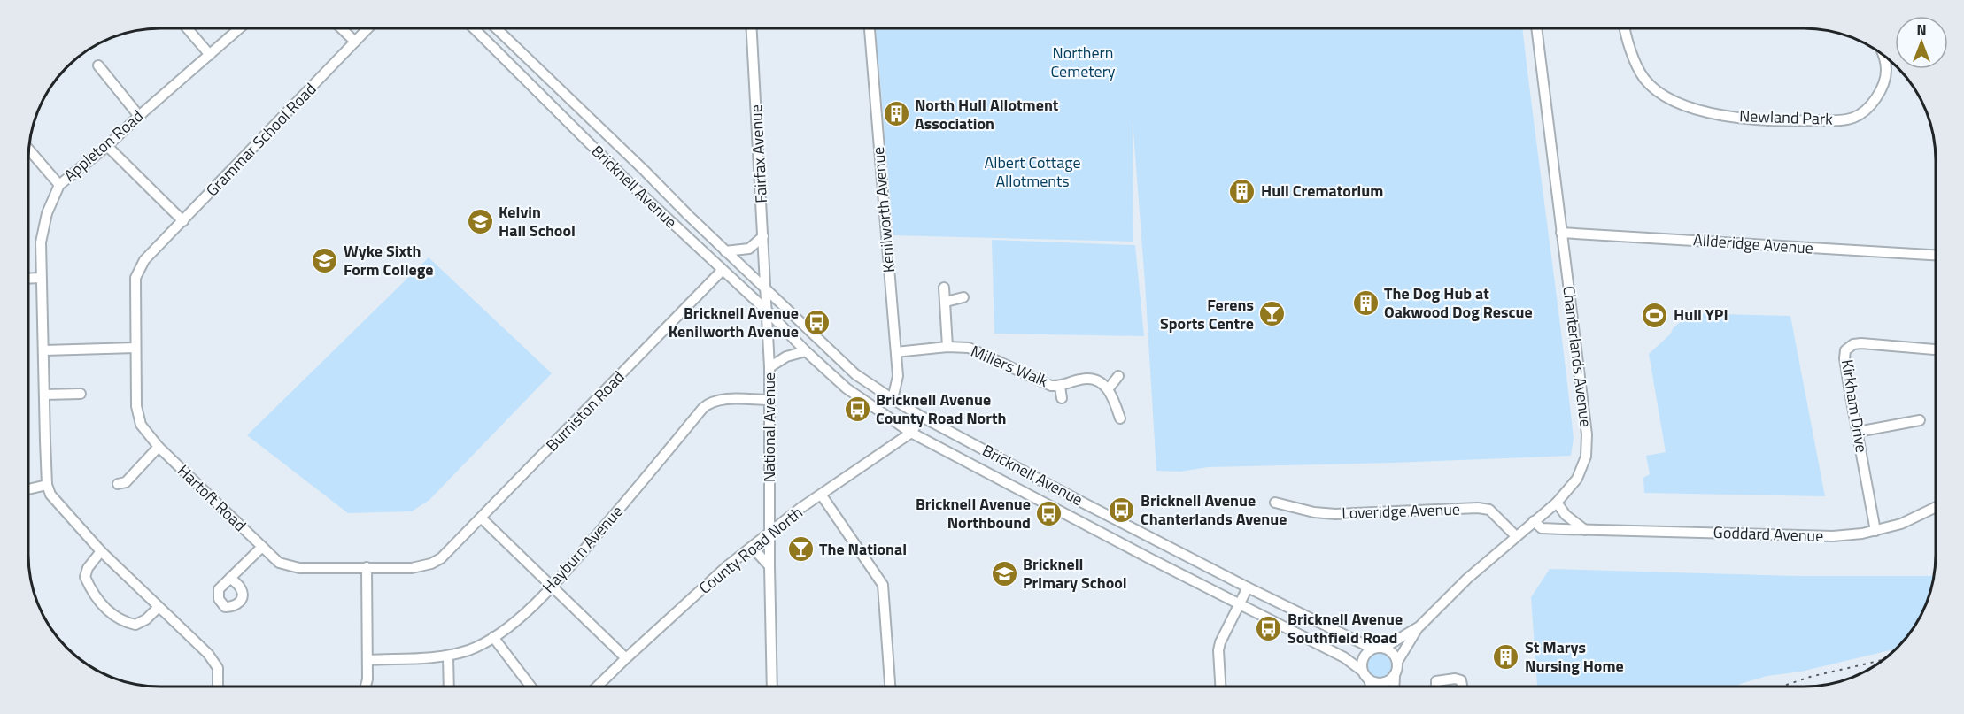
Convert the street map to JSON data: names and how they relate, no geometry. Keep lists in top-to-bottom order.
{
  "streets": {
    "street": [
      "Newland Park",
      "Grammar School Road",
      "Appleton Road",
      "Fairfax Avenue",
      "Bricknell Avenue",
      "Kenilworth Avenue",
      "Allderidge Avenue",
      "Chanterlands Avenue",
      "Millers Walk",
      "Kirkham Drive",
      "Burniston Road",
      "National Avenue",
      "Hartoft Road",
      "Loveridge Avenue",
      "Goddard Avenue",
      "Hayburn Avenue",
      "County Road North"
    ]
  },
  "crossings": [
    ["Grammar School Road", "Hartoft Road"],
    ["Fairfax Avenue", "Bricknell Avenue"],
    ["Fairfax Avenue", "National Avenue"],
    ["Bricknell Avenue", "Kenilworth Avenue"],
    ["Bricknell Avenue", "Chanterlands Avenue"],
    ["Bricknell Avenue", "Burniston Road"],
    ["Bricknell Avenue", "National Avenue"],
    ["Bricknell Avenue", "County Road North"],
    ["Kenilworth Avenue", "Millers Walk"],
    ["Allderidge Avenue", "Chanterlands Avenue"],
    ["Chanterlands Avenue", "Loveridge Avenue"],
    ["Chanterlands Avenue", "Goddard Avenue"],
    ["Kirkham Drive", "Goddard Avenue"],
    ["Burniston Road", "Hartoft Road"],
    ["National Avenue", "Hayburn Avenue"],
    ["National Avenue", "County Road North"]
  ],
  "parks": ["Northern Cemetery", "Albert Cottage Allotments"],
  "places": {
    "building": [
      "North Hull Allotment Association",
      "Hull Crematorium",
      "The Dog Hub at Oakwood Dog Rescue",
      "St Marys Nursing Home"
    ],
    "school or university": ["Kelvin Hall School", "Wyke Sixth Form College", "Bricknell Primary School"],
    "bar": ["Ferens Sports Centre", "The National"],
    "sports": ["Hull YPI"],
    "bus stop": [
      "Bricknell Avenue Kenilworth Avenue",
      "Bricknell Avenue County Road North",
      "Bricknell Avenue Chanterlands Avenue",
      "Bricknell Avenue Northbound",
      "Bricknell Avenue Southfield Road"
    ]
  },
  "north": "top"
}
